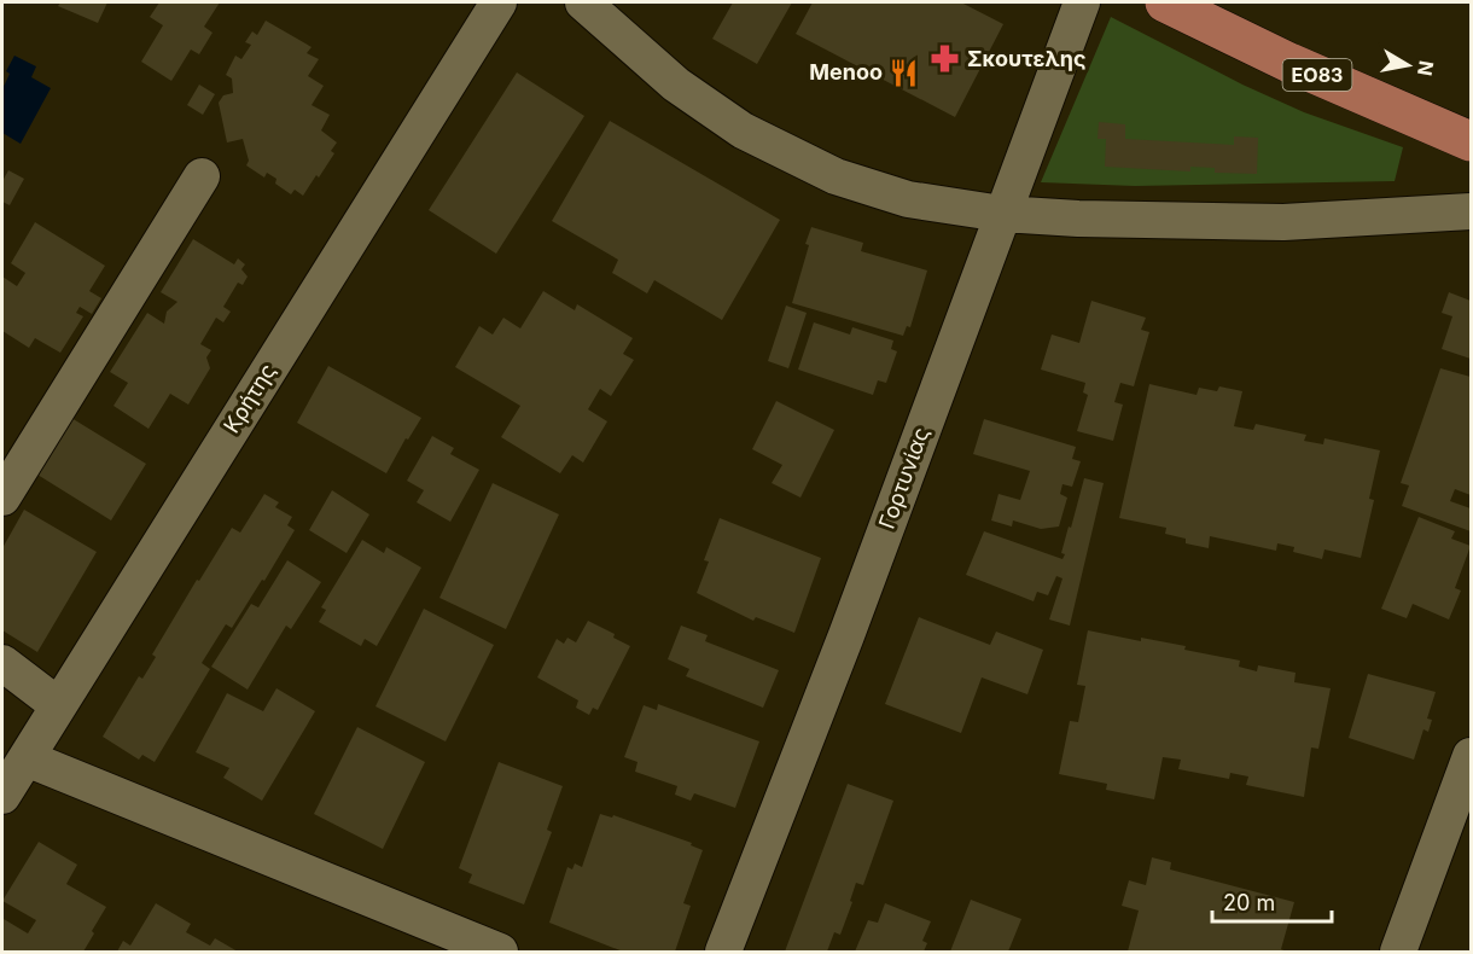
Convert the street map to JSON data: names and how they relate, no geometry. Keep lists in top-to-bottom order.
{
  "streets": {
    "main road": ["ΕΟ83"],
    "street": ["Κρήτης", "Γορτυνίας"]
  },
  "places": {
    "pharmacy": ["Σκουτελης"],
    "restaurant": ["Menoo"]
  },
  "scale_bar": "20 m",
  "north": "right"
}
